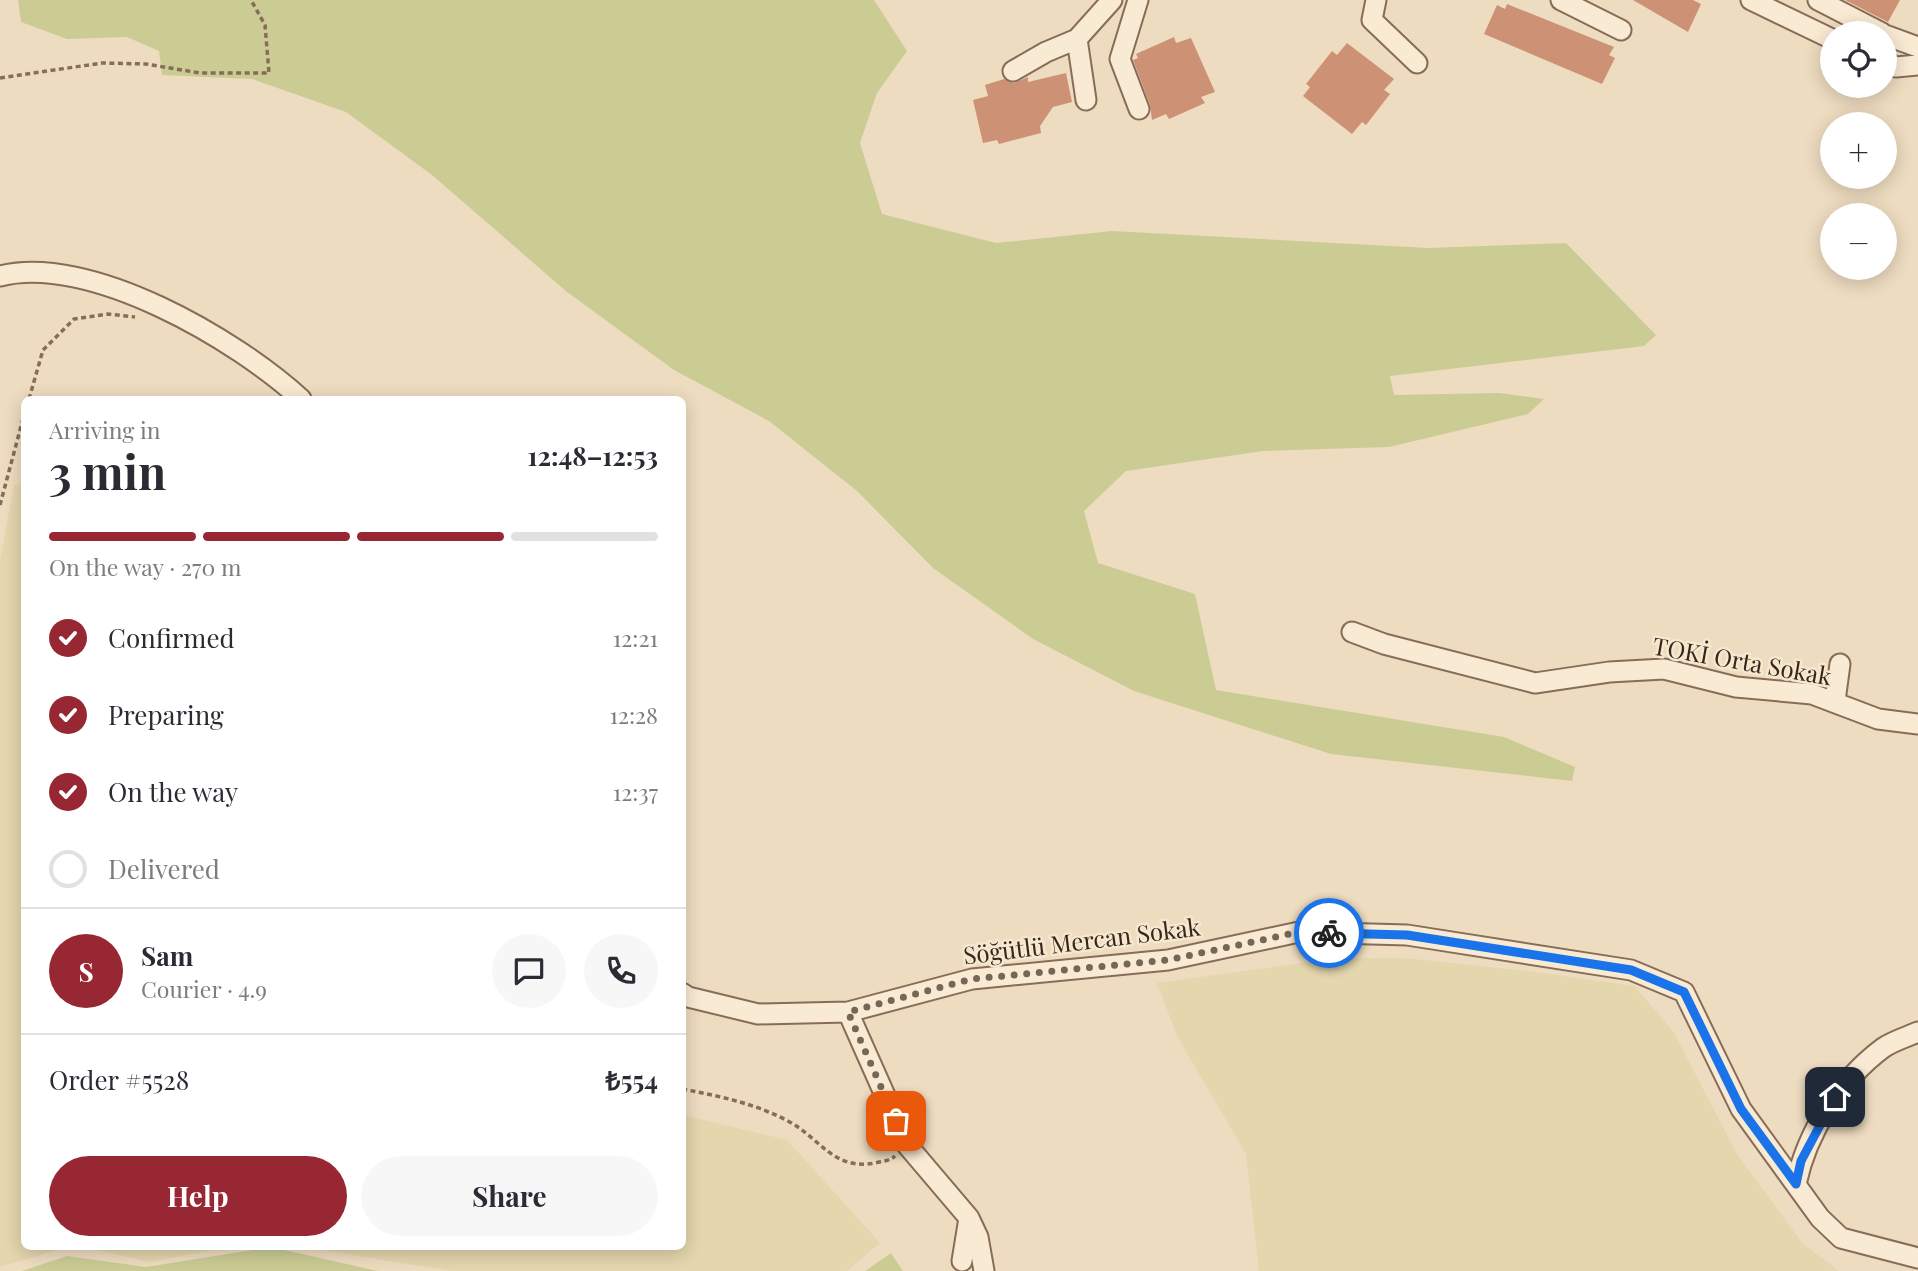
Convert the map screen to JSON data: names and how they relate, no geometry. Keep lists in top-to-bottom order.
{
  "streets": {
    "street": ["TOKİ Orta Sokak", "Söğütlü Mercan Sokak"]
  },
  "page": {
    "map_buttons": ["+", "−"],
    "heading": ["3 min", "Arriving in", "12:48–12:53"],
    "panel": [
      "Sam",
      "Courier · 4.9",
      "Order #5528",
      "₺554"
    ],
    "bar": "On the way · 270 m",
    "list": [
      ["Confirmed", "12:21"],
      ["Preparing", "12:28"],
      ["On the way", "12:37"],
      "Delivered"
    ],
    "round": "S",
    "buttons": ["Help", "Share"]
  }
}
